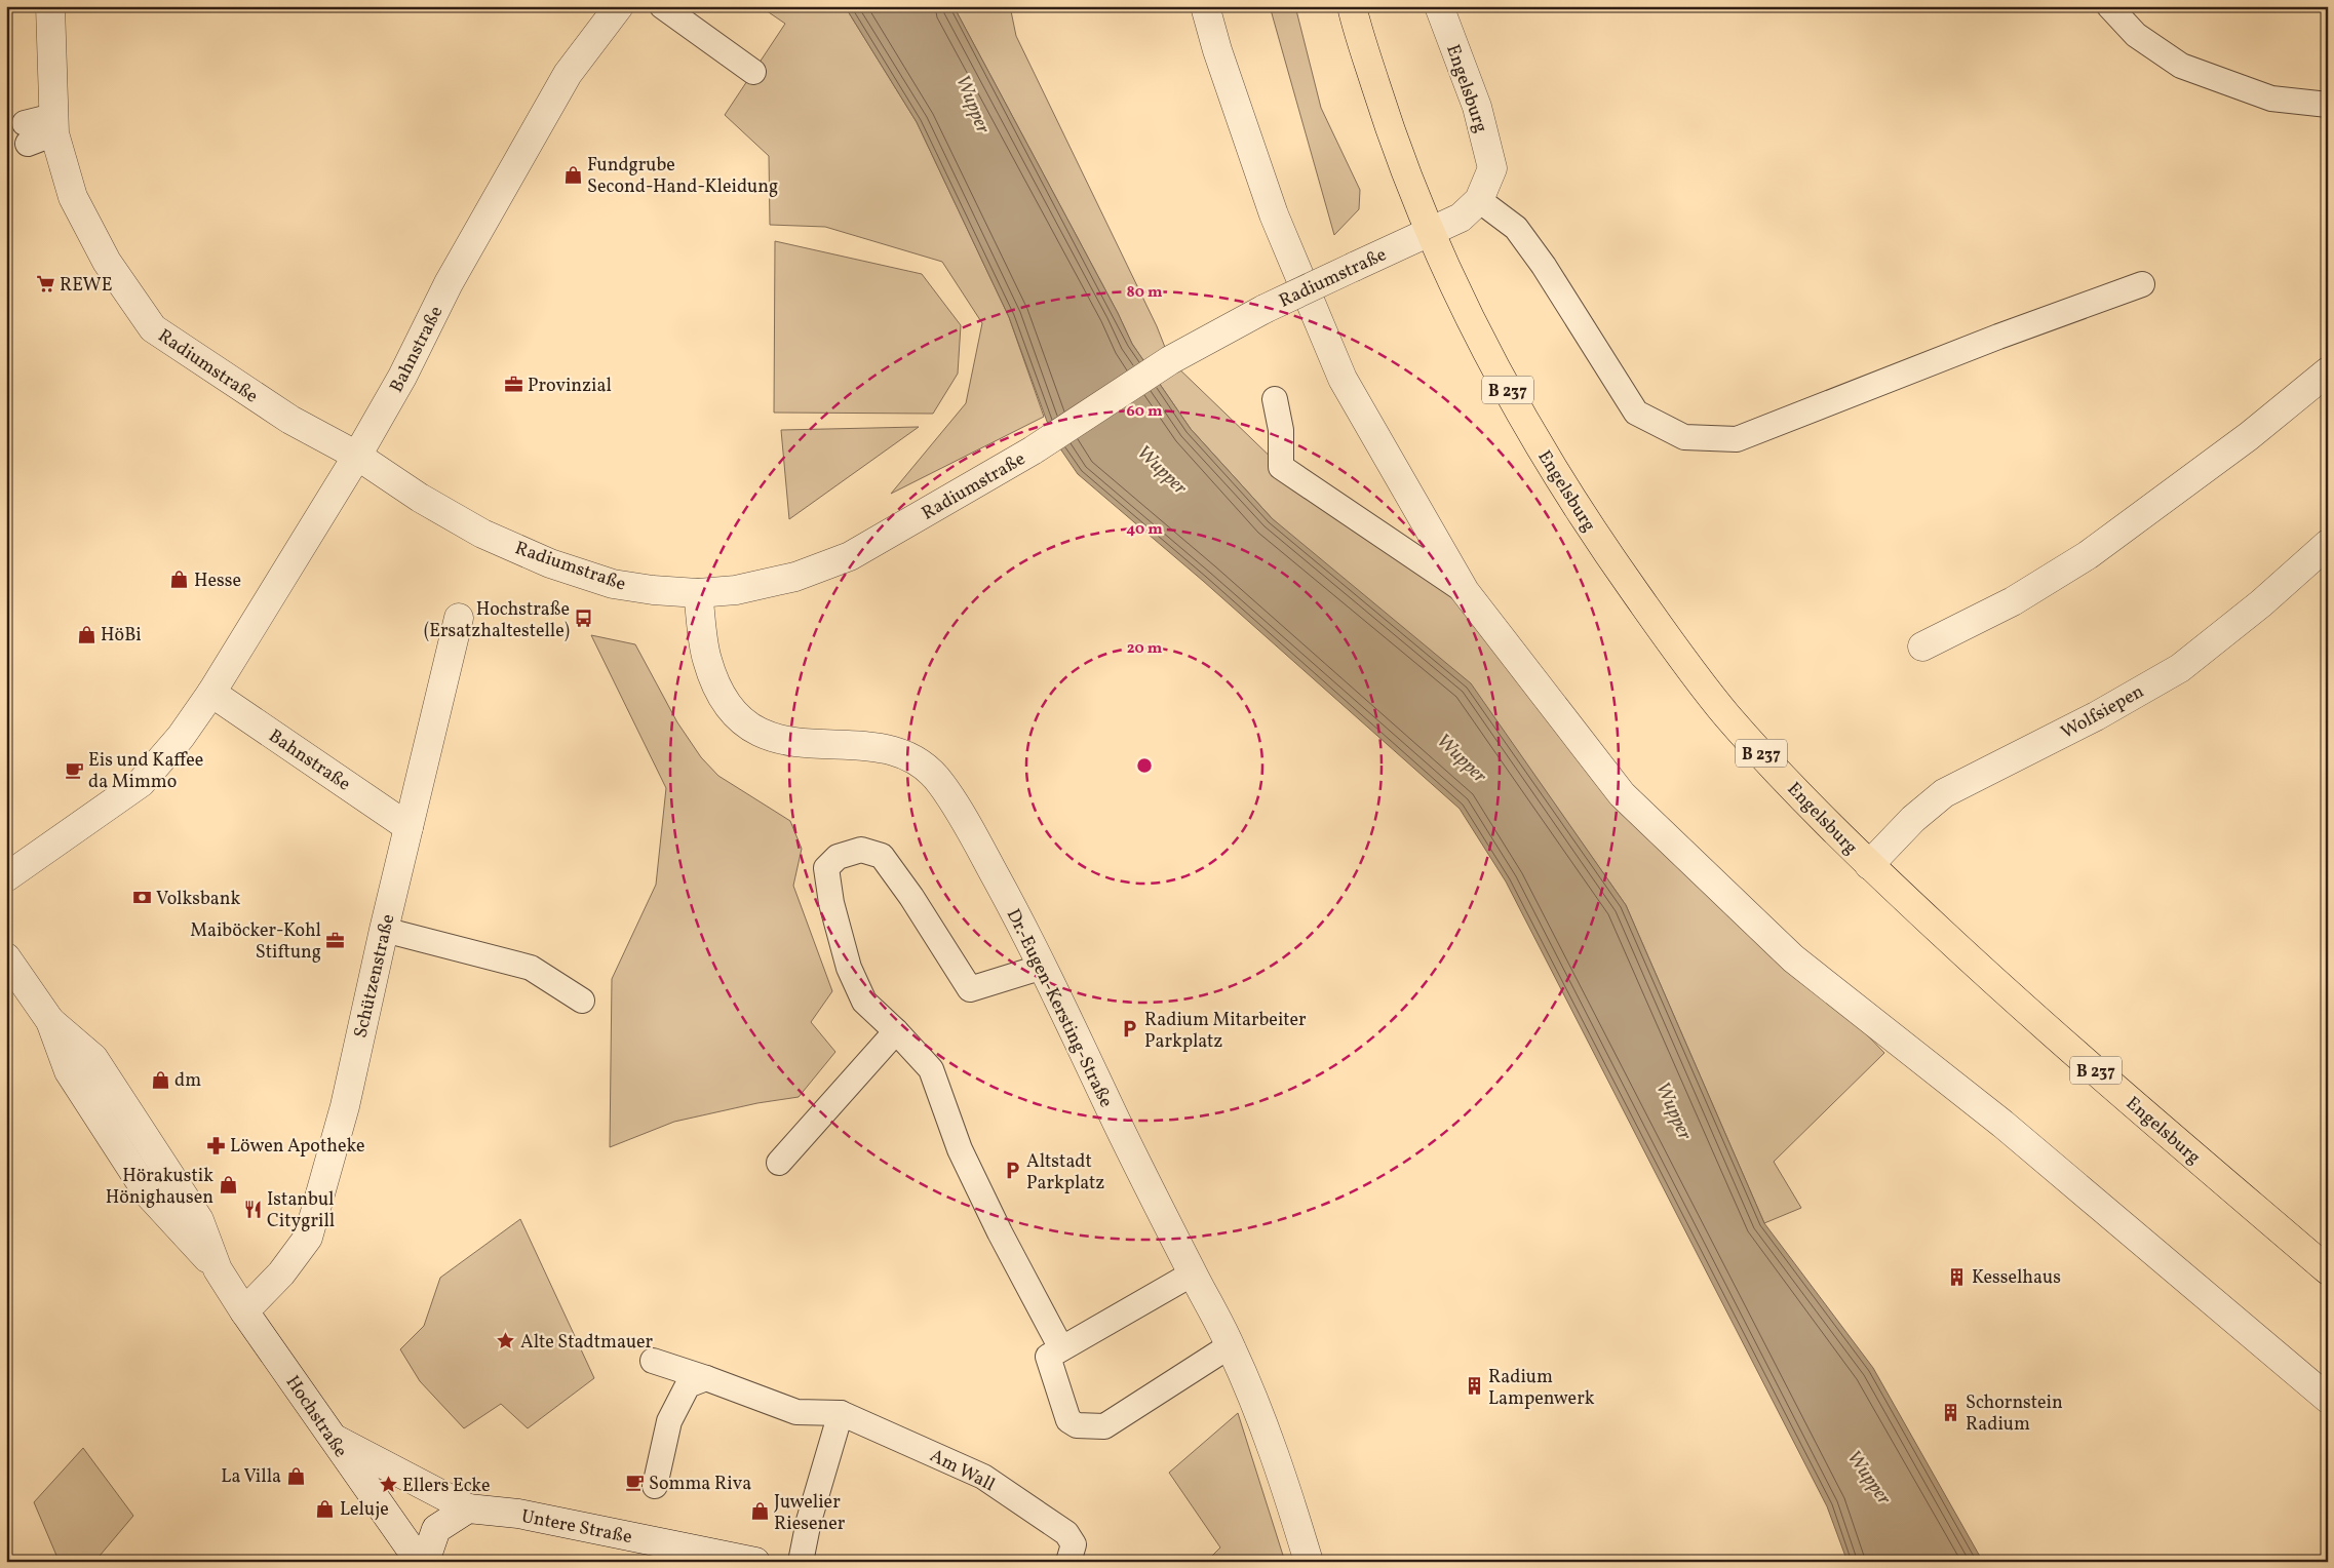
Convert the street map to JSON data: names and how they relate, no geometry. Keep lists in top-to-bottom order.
{
  "streets": {
    "main road": ["Engelsburg", "B 237"],
    "street": [
      "Radiumstraße",
      "Bahnstraße",
      "Wolfsiepen",
      "Schützenstraße",
      "Dr.-Eugen-Kersting-Straße",
      "Hochstraße",
      "Untere Straße"
    ],
    "lane": ["Am Wall"]
  },
  "crossings": [
    ["Engelsburg", "Radiumstraße"],
    ["Engelsburg", "Wolfsiepen"],
    ["Radiumstraße", "Bahnstraße"],
    ["Radiumstraße", "Dr.-Eugen-Kersting-Straße"],
    ["Bahnstraße", "Schützenstraße"],
    ["Schützenstraße", "Hochstraße"]
  ],
  "water": ["Wupper"],
  "places": {
    "shop": [
      "Fundgrube Second-Hand-Kleidung",
      "Hesse",
      "HöBi",
      "dm",
      "Hörakustik Hönighausen",
      "La Villa",
      "Leluje",
      "Juwelier Riesener"
    ],
    "supermarket": ["REWE"],
    "office": ["Provinzial", "Maiböcker-Kohl Stiftung"],
    "bus stop": ["Hochstraße (Ersatzhaltestelle)"],
    "cafe": ["Eis und Kaffee da Mimmo", "Somma Riva"],
    "bank": ["Volksbank"],
    "parking": ["Radium Mitarbeiter Parkplatz", "Altstadt Parkplatz"],
    "pharmacy": ["Löwen Apotheke"],
    "restaurant": ["Istanbul Citygrill"],
    "building": ["Kesselhaus", "Radium Lampenwerk", "Schornstein Radium"],
    "place": ["Alte Stadtmauer", "Ellers Ecke"]
  },
  "rings": [
    "80 m",
    "60 m",
    "40 m",
    "20 m"
  ]
}
